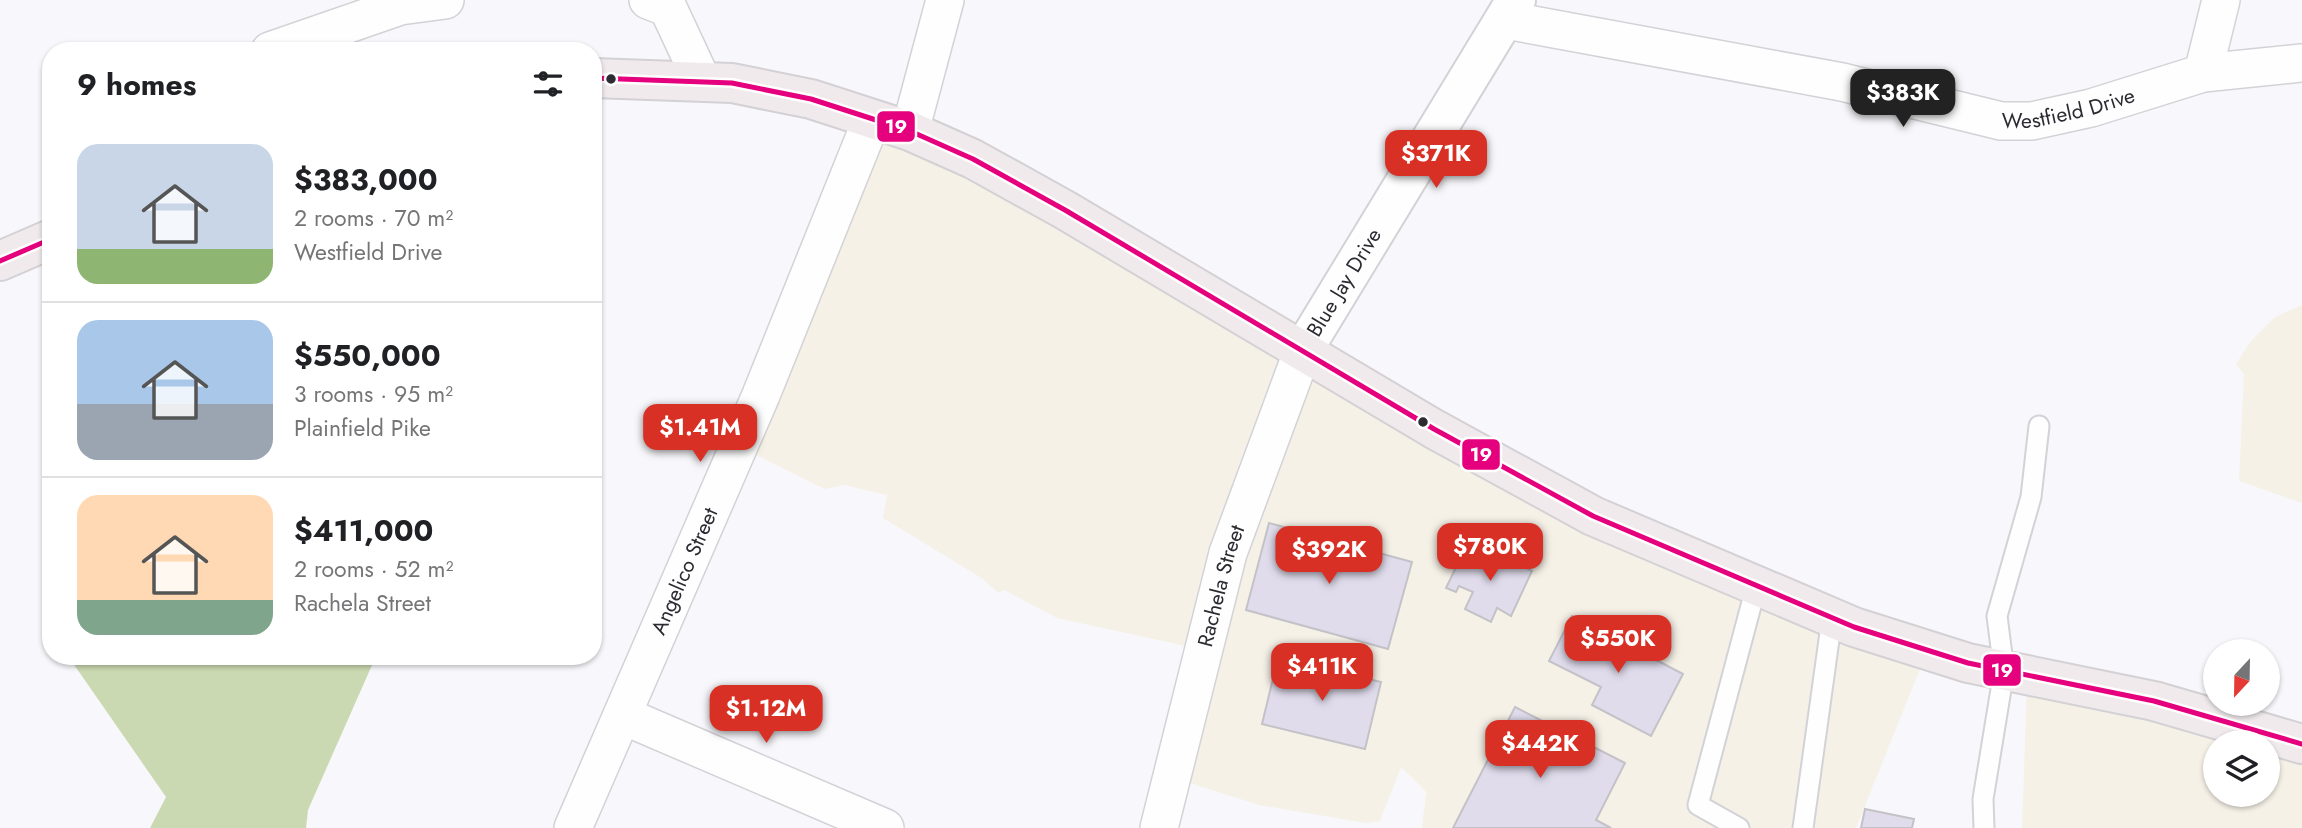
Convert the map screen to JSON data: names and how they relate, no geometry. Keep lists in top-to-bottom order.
{
  "streets": {
    "street": [
      "Westfield Drive",
      "Blue Jay Drive",
      "Angelico Street",
      "Rachela Street"
    ]
  },
  "crossings": [
    ["Westfield Drive", "Blue Jay Drive"],
    ["Blue Jay Drive", "Rachela Street"]
  ],
  "lines": ["transit line 19"],
  "north": "bottom",
  "page": {
    "heading": "9 homes",
    "price": [
      "$383K",
      "$371K",
      "$1.41M",
      "$780K",
      "$392K",
      "$550K",
      "$411K",
      "$1.12M",
      "$442K"
    ],
    "list": [
      {
        "name": "$383,000",
        "note": "2 rooms · 70 m² · Westfield Drive"
      },
      {
        "name": "$550,000",
        "note": "3 rooms · 95 m² · Plainfield Pike"
      },
      {
        "name": "$411,000",
        "note": "2 rooms · 52 m² · Rachela Street"
      }
    ]
  }
}
